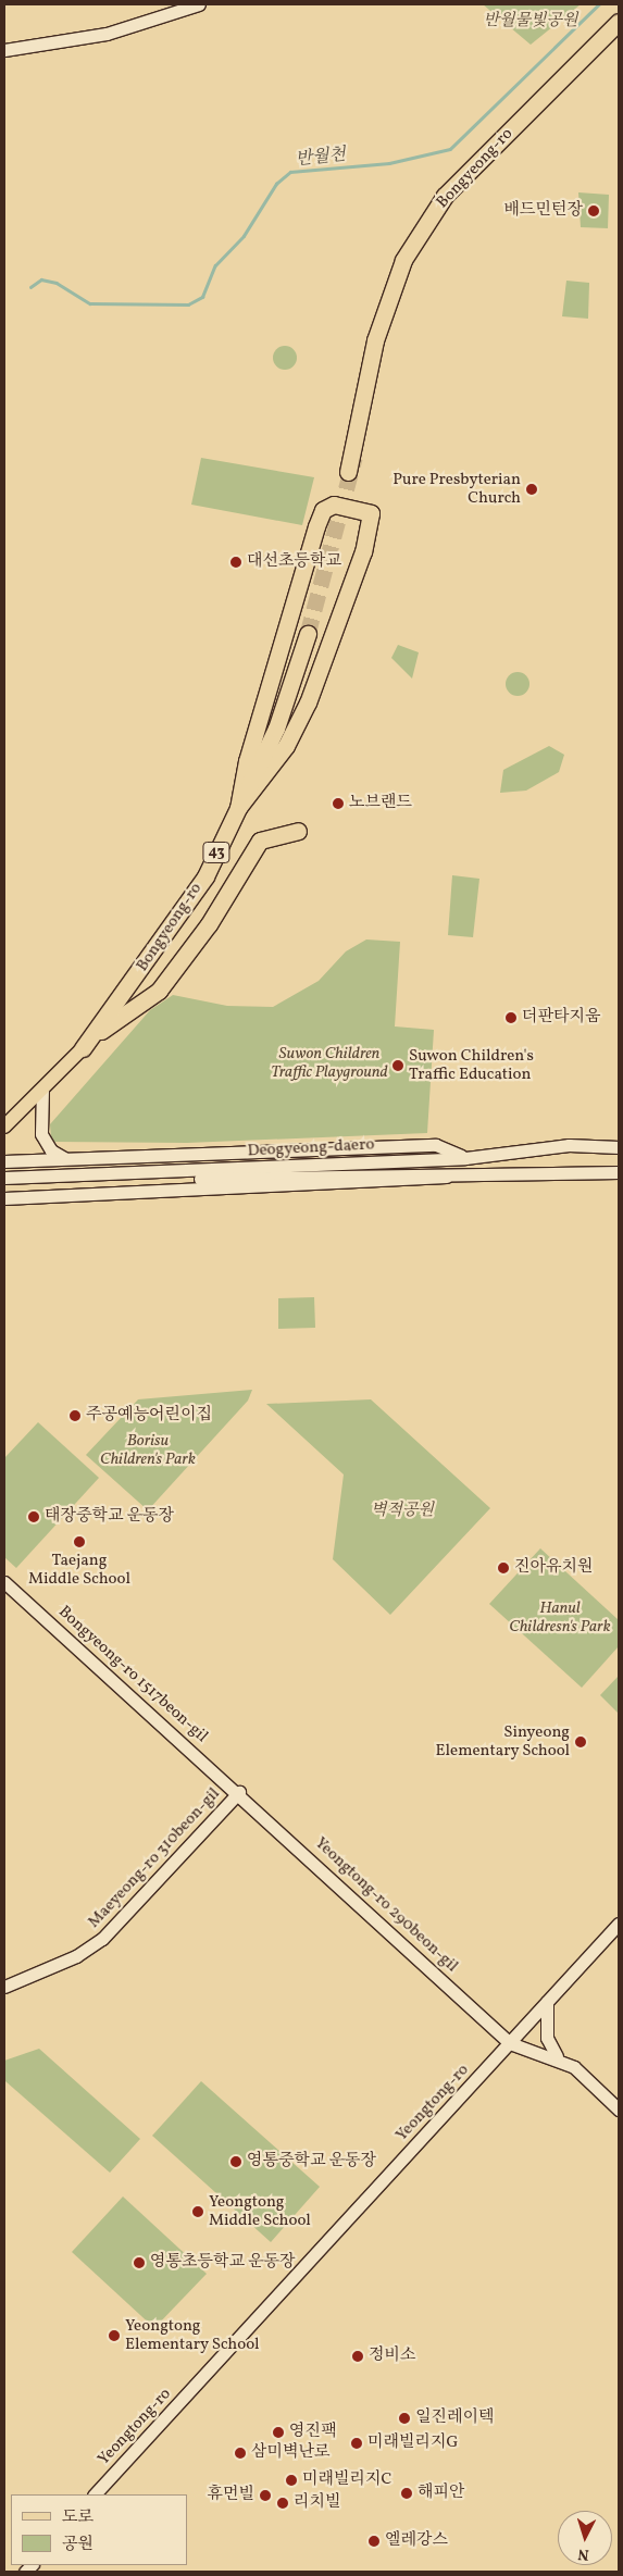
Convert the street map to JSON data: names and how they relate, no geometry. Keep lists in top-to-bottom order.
{
  "streets": {
    "highway": ["Bongyeong-ro", "43"],
    "main road": [
      "Deogyeong-daero",
      "Bongyeong-ro 1517beon-gil",
      "Maeyeong-ro 310beon-gil",
      "Yeongtong-ro 290beon-gil",
      "Yeongtong-ro"
    ]
  },
  "crossings": [
    ["Bongyeong-ro 1517beon-gil", "Maeyeong-ro 310beon-gil"],
    ["Bongyeong-ro 1517beon-gil", "Yeongtong-ro 290beon-gil"],
    ["Maeyeong-ro 310beon-gil", "Yeongtong-ro 290beon-gil"],
    ["Yeongtong-ro 290beon-gil", "Yeongtong-ro"]
  ],
  "water": ["반월천"],
  "parks": [
    "반월물빛공원",
    "Suwon Children Traffic Playground",
    "Borisu Children's Park",
    "벽적공원",
    "Hanul Childresn's Park"
  ],
  "places": [
    "배드민턴장",
    "Pure Presbyterian Church",
    "대선초등학교",
    "노브랜드",
    "더판타지움",
    "Suwon Children's Traffic Education",
    "주공예능어린이집",
    "태장중학교 운동장",
    "Taejang Middle School",
    "진아유치원",
    "Sinyeong Elementary School",
    "영통중학교 운동장",
    "Yeongtong Middle School",
    "영통초등학교 운동장",
    "Yeongtong Elementary School",
    "정비소",
    "일진레이텍",
    "영진팩",
    "미래빌리지G",
    "삼미벽난로",
    "미래빌리지C",
    "해피안",
    "휴먼빌",
    "리치빌",
    "엘레강스"
  ],
  "legend": ["도로", "공원"],
  "north": "bottom"
}
